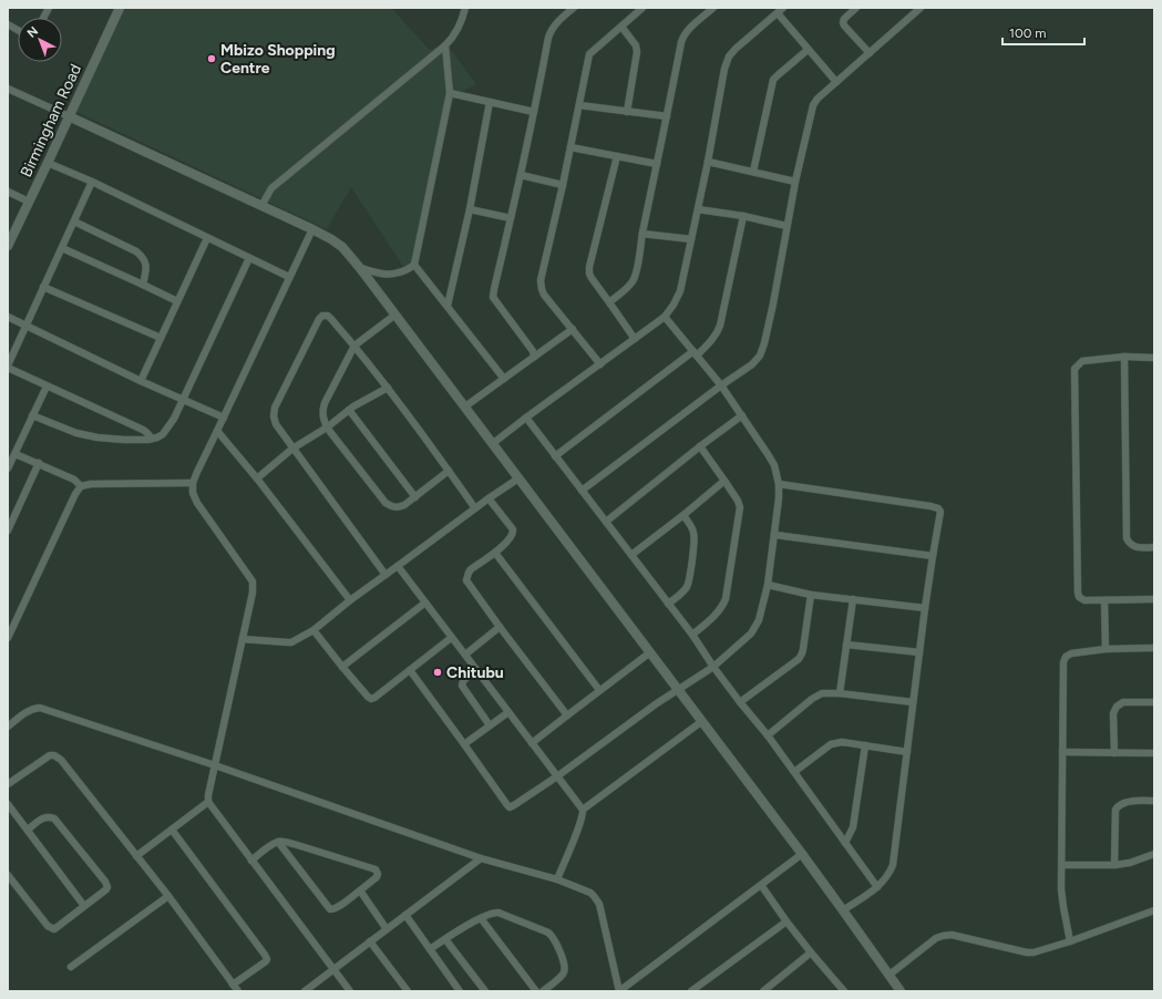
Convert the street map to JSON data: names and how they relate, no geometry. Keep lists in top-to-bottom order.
{
  "streets": {
    "street": ["Birmingham Road"]
  },
  "places": ["Mbizo Shopping Centre", "Chitubu"],
  "scale_bar": "100 m",
  "north": "top left"
}
